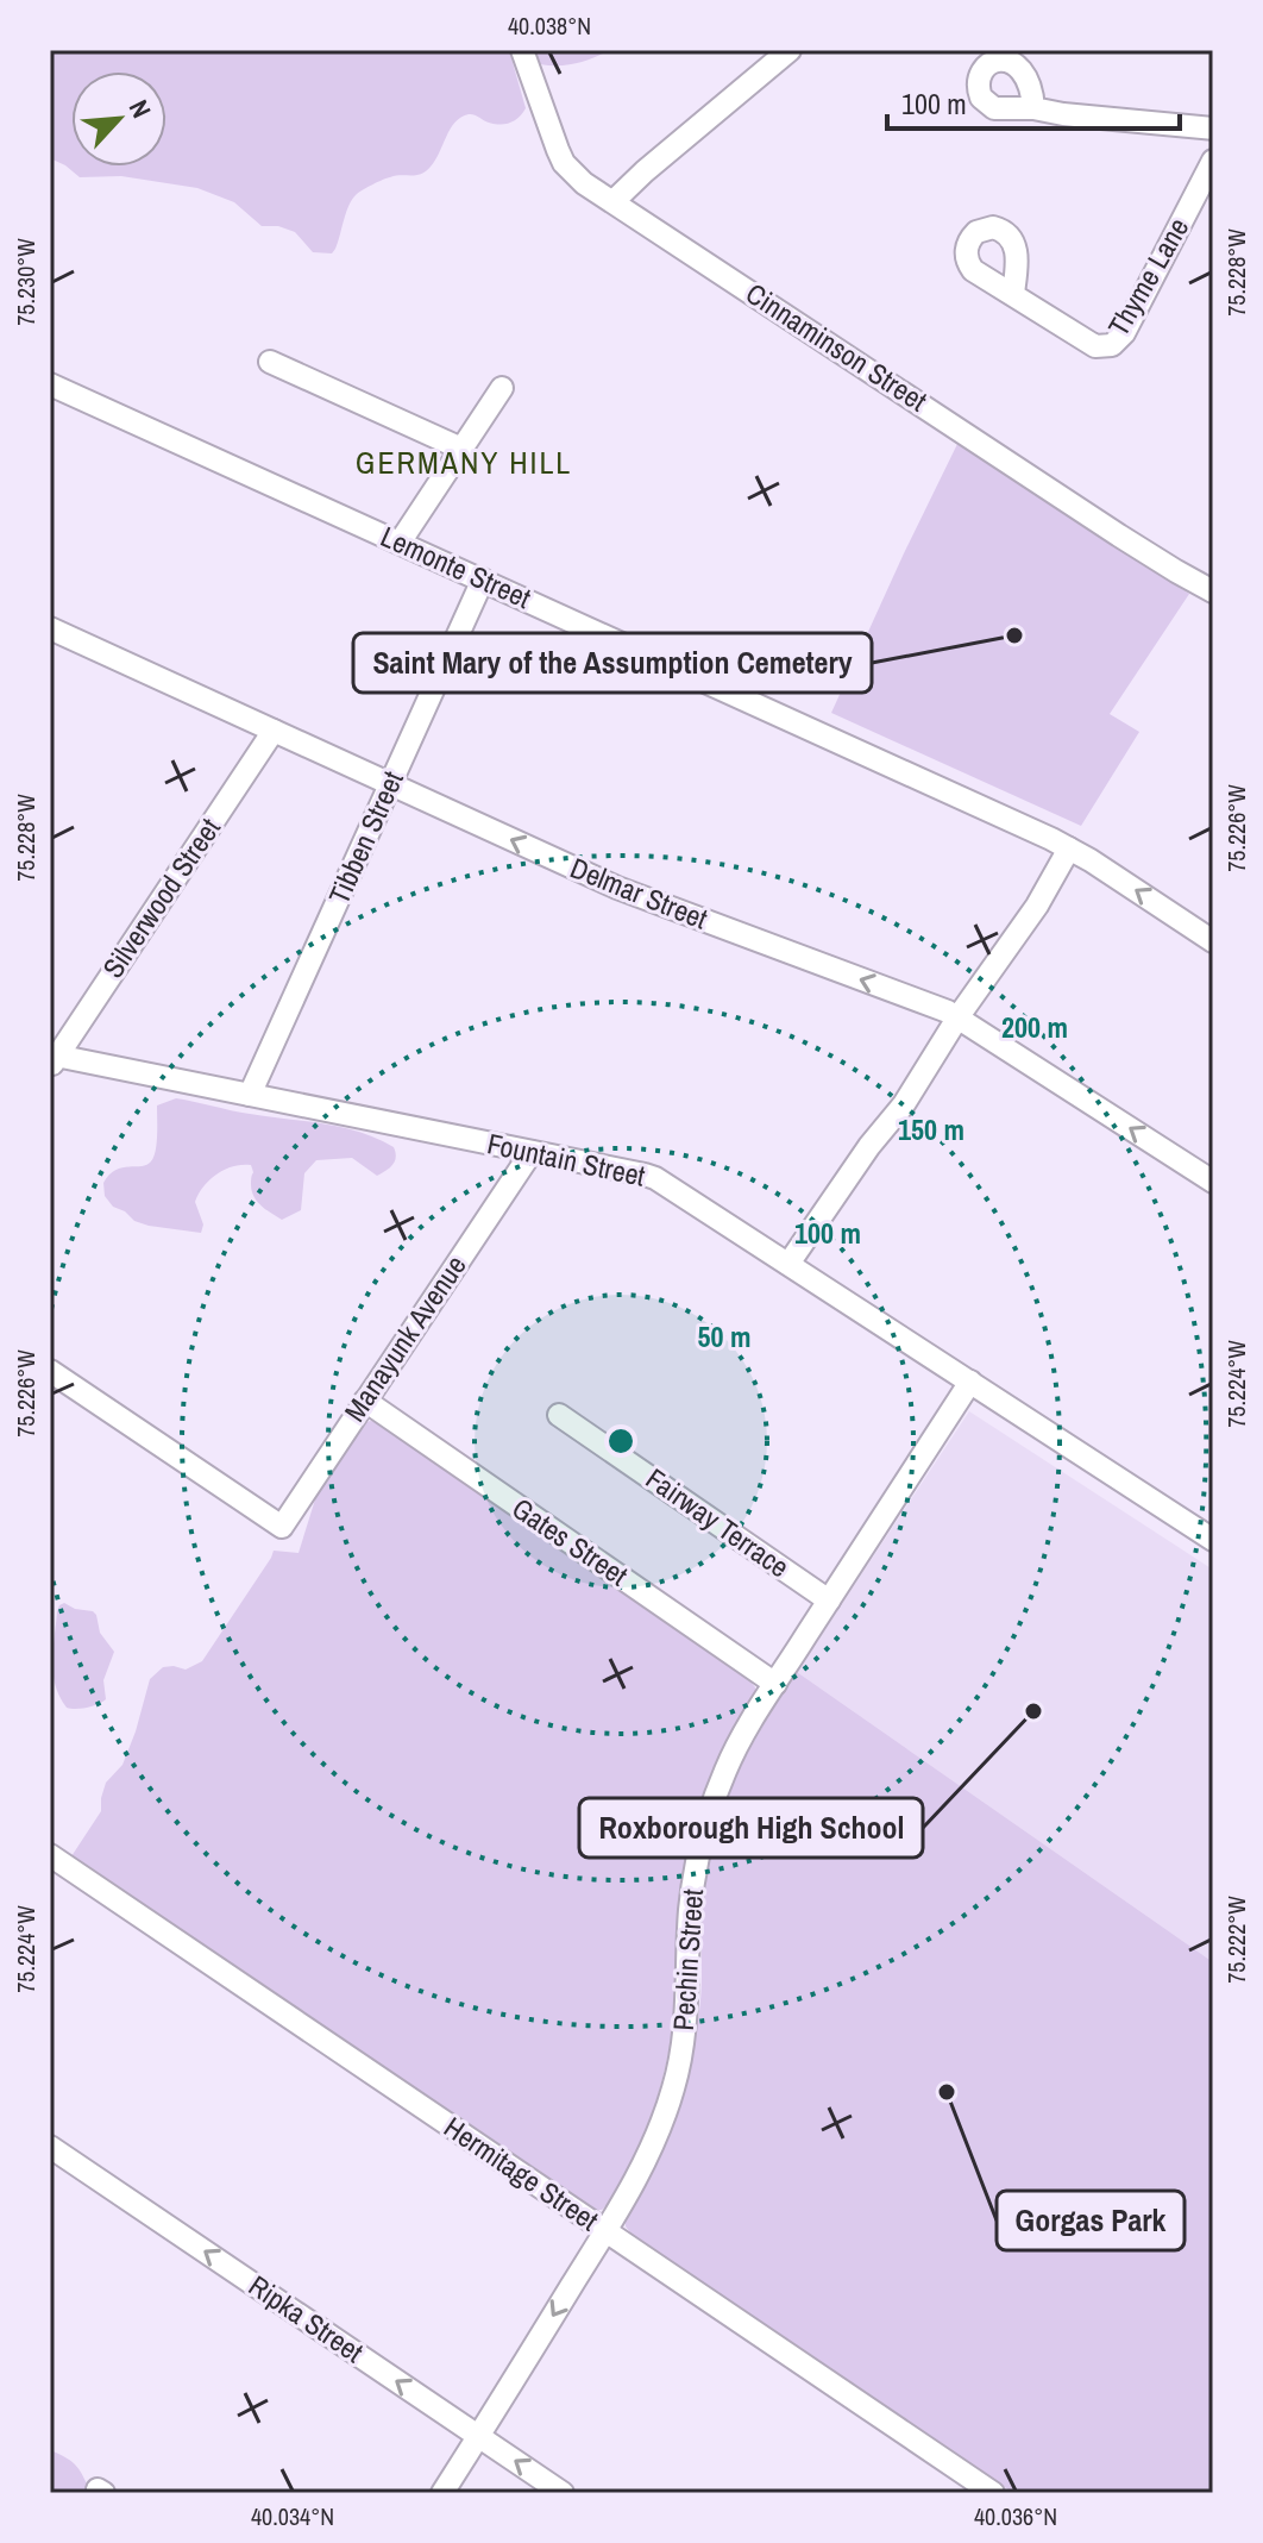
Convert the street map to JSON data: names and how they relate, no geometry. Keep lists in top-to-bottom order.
{
  "streets": {
    "street": [
      "Thyme Lane",
      "Cinnaminson Street",
      "Lemonte Street",
      "Tibben Street",
      "Delmar Street",
      "Silverwood Street",
      "Fountain Street",
      "Manayunk Avenue",
      "Fairway Terrace",
      "Gates Street",
      "Pechin Street",
      "Hermitage Street",
      "Ripka Street"
    ]
  },
  "crossings": [
    ["Lemonte Street", "Tibben Street"],
    ["Tibben Street", "Delmar Street"],
    ["Tibben Street", "Fountain Street"],
    ["Delmar Street", "Silverwood Street"],
    ["Silverwood Street", "Fountain Street"],
    ["Fountain Street", "Manayunk Avenue"],
    ["Fountain Street", "Pechin Street"],
    ["Manayunk Avenue", "Gates Street"],
    ["Fairway Terrace", "Pechin Street"],
    ["Gates Street", "Pechin Street"],
    ["Pechin Street", "Hermitage Street"],
    ["Pechin Street", "Ripka Street"]
  ],
  "one_way": ["Delmar Street", "Ripka Street"],
  "districts": ["GERMANY HILL"],
  "places": ["Saint Mary of the Assumption Cemetery", "Roxborough High School", "Gorgas Park"],
  "scale_bar": "100 m",
  "north": "top right",
  "coordinates": [
    "40.038°N",
    "75.228°W",
    "75.230°W",
    "75.226°W",
    "75.224°W",
    "75.222°W",
    "40.034°N",
    "40.036°N"
  ],
  "rings": [
    "200 m",
    "150 m",
    "100 m",
    "50 m"
  ]
}
